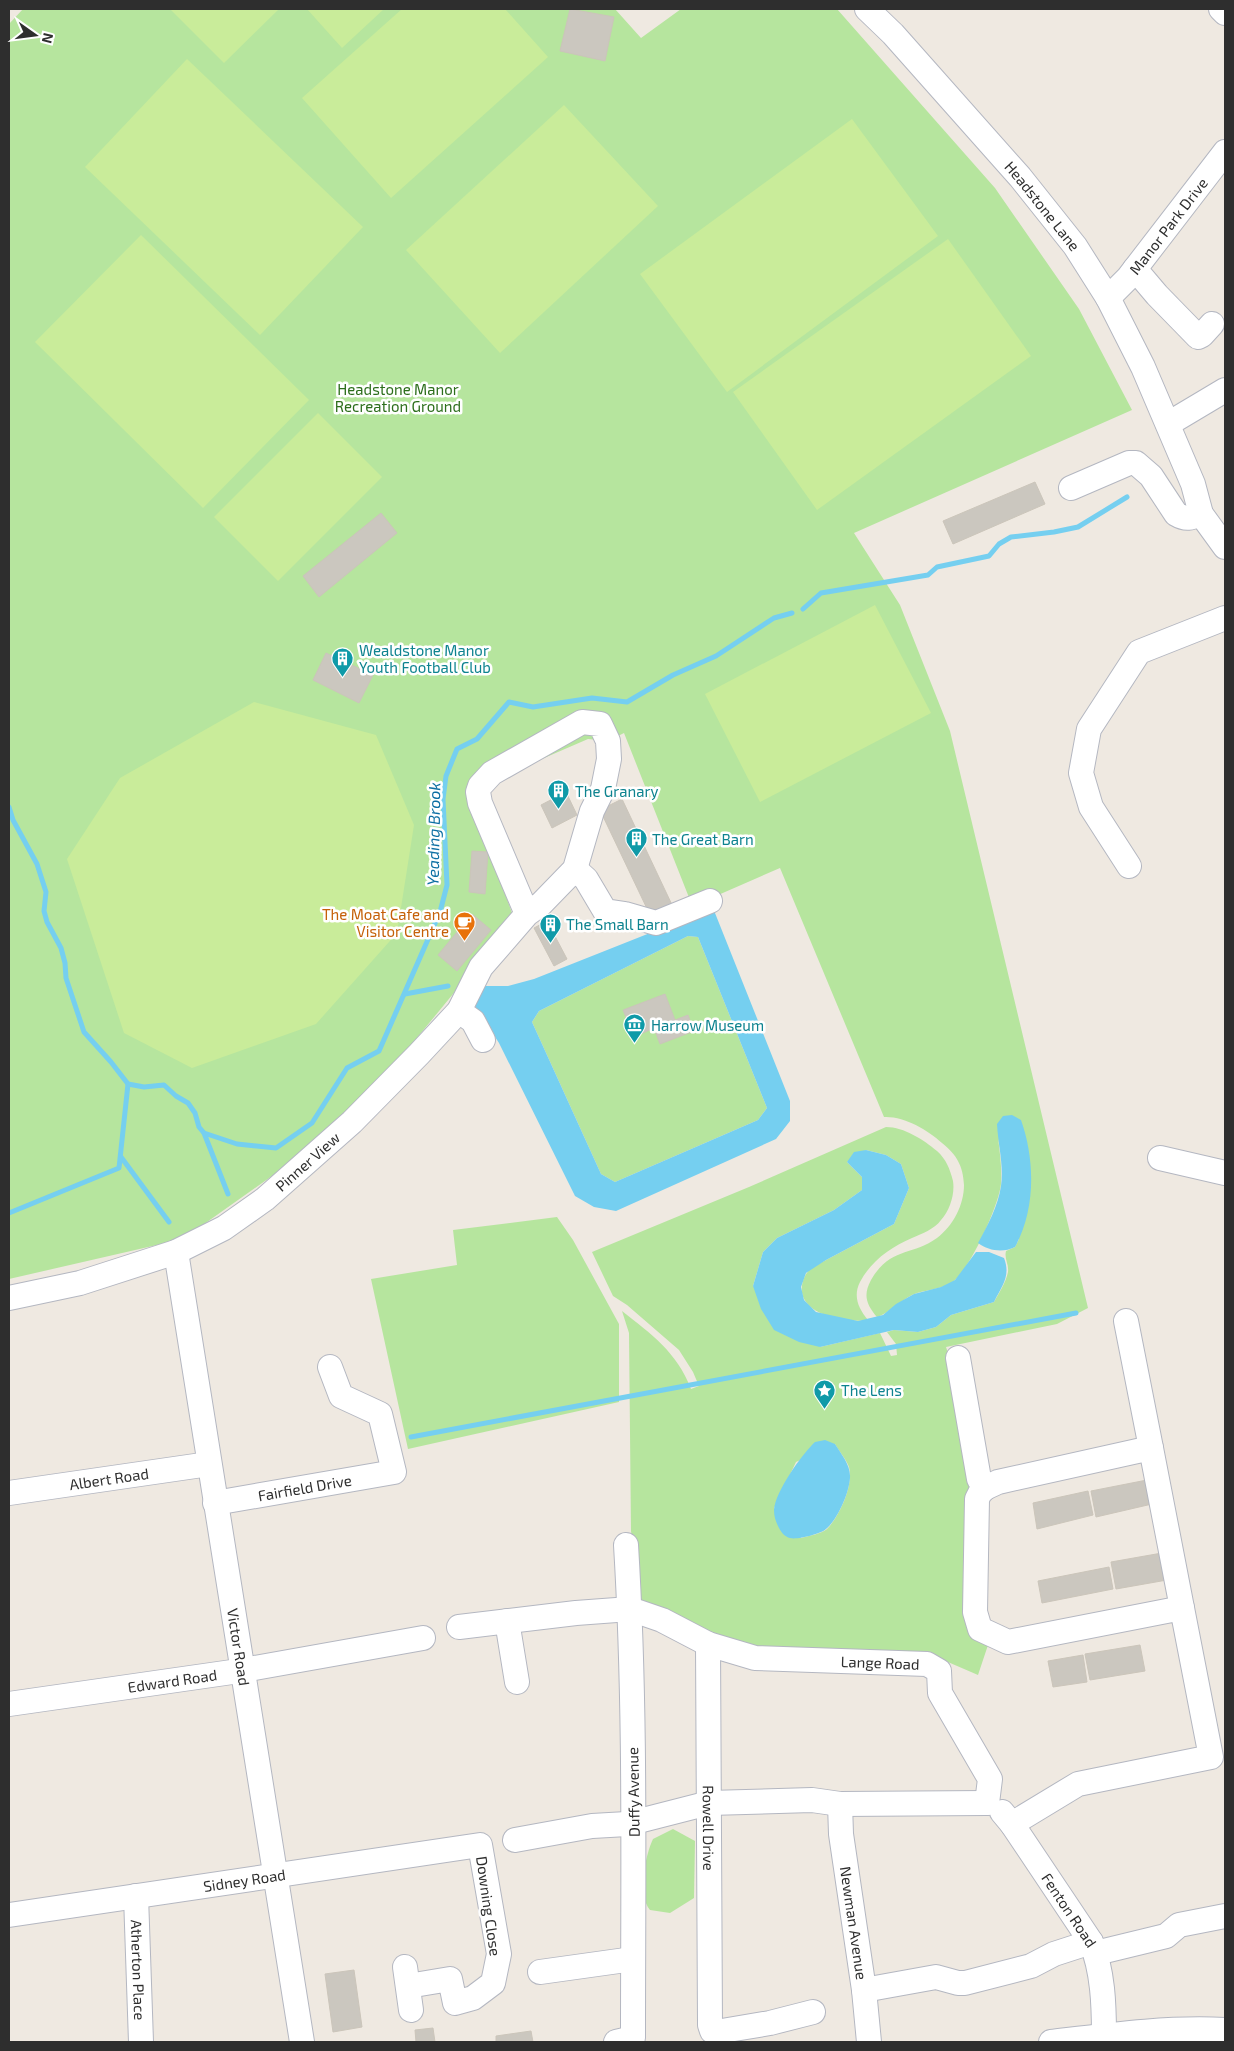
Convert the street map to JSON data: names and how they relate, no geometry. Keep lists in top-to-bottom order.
{
  "streets": {
    "street": [
      "Headstone Lane",
      "Manor Park Drive",
      "Pinner View",
      "Albert Road",
      "Fairfield Drive",
      "Victor Road",
      "Lange Road",
      "Edward Road",
      "Duffy Avenue",
      "Rowell Drive",
      "Sidney Road",
      "Downing Close",
      "Fenton Road",
      "Newman Avenue",
      "Atherton Place"
    ]
  },
  "crossings": [
    ["Headstone Lane", "Manor Park Drive"],
    ["Pinner View", "Victor Road"],
    ["Albert Road", "Victor Road"],
    ["Fairfield Drive", "Victor Road"],
    ["Victor Road", "Edward Road"],
    ["Victor Road", "Sidney Road"],
    ["Lange Road", "Rowell Drive"],
    ["Lange Road", "Fenton Road"],
    ["Sidney Road", "Downing Close"],
    ["Sidney Road", "Atherton Place"]
  ],
  "water": ["Yeading Brook"],
  "parks": ["Headstone Manor Recreation Ground"],
  "places": {
    "building": [
      "Wealdstone Manor Youth Football Club",
      "The Granary",
      "The Great Barn",
      "The Small Barn"
    ],
    "cafe": ["The Moat Cafe and Visitor Centre"],
    "museum": ["Harrow Museum"],
    "place": ["The Lens"]
  },
  "north": "right"
}
